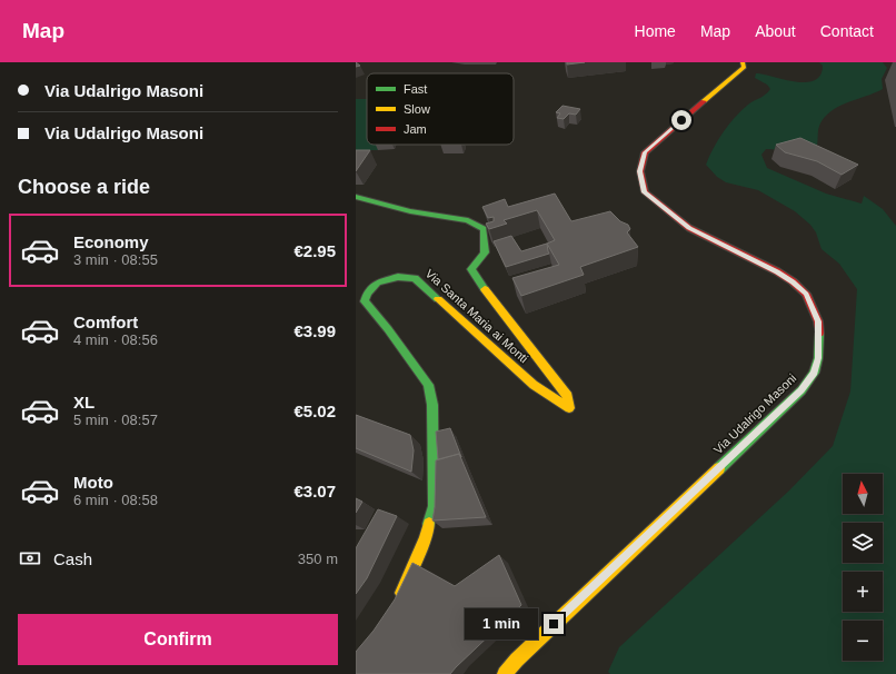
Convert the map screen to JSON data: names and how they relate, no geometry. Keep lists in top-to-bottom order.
{
  "streets": {
    "street": ["Via Santa Maria ai Monti", "Via Udalrigo Masoni"]
  },
  "legend": ["Fast", "Slow", "Jam"],
  "north": "top",
  "page": {
    "header": "Map",
    "nav": [
      "Home",
      "Map",
      "About",
      "Contact"
    ],
    "banner": ["Via Udalrigo Masoni", "Via Udalrigo Masoni"],
    "heading": "Choose a ride",
    "list": [
      {
        "name": "Economy",
        "note": "3 min · 08:55",
        "value": "€2.95"
      },
      {
        "name": "Comfort",
        "note": "4 min · 08:56",
        "value": "€3.99"
      },
      {
        "name": "XL",
        "note": "5 min · 08:57",
        "value": "€5.02"
      },
      {
        "name": "Moto",
        "note": "6 min · 08:58",
        "value": "€3.07"
      }
    ],
    "map_buttons": ["+", "−"],
    "pay": ["Cash", "350 m"],
    "buttons": "Confirm",
    "bubble": "1 min"
  }
}
